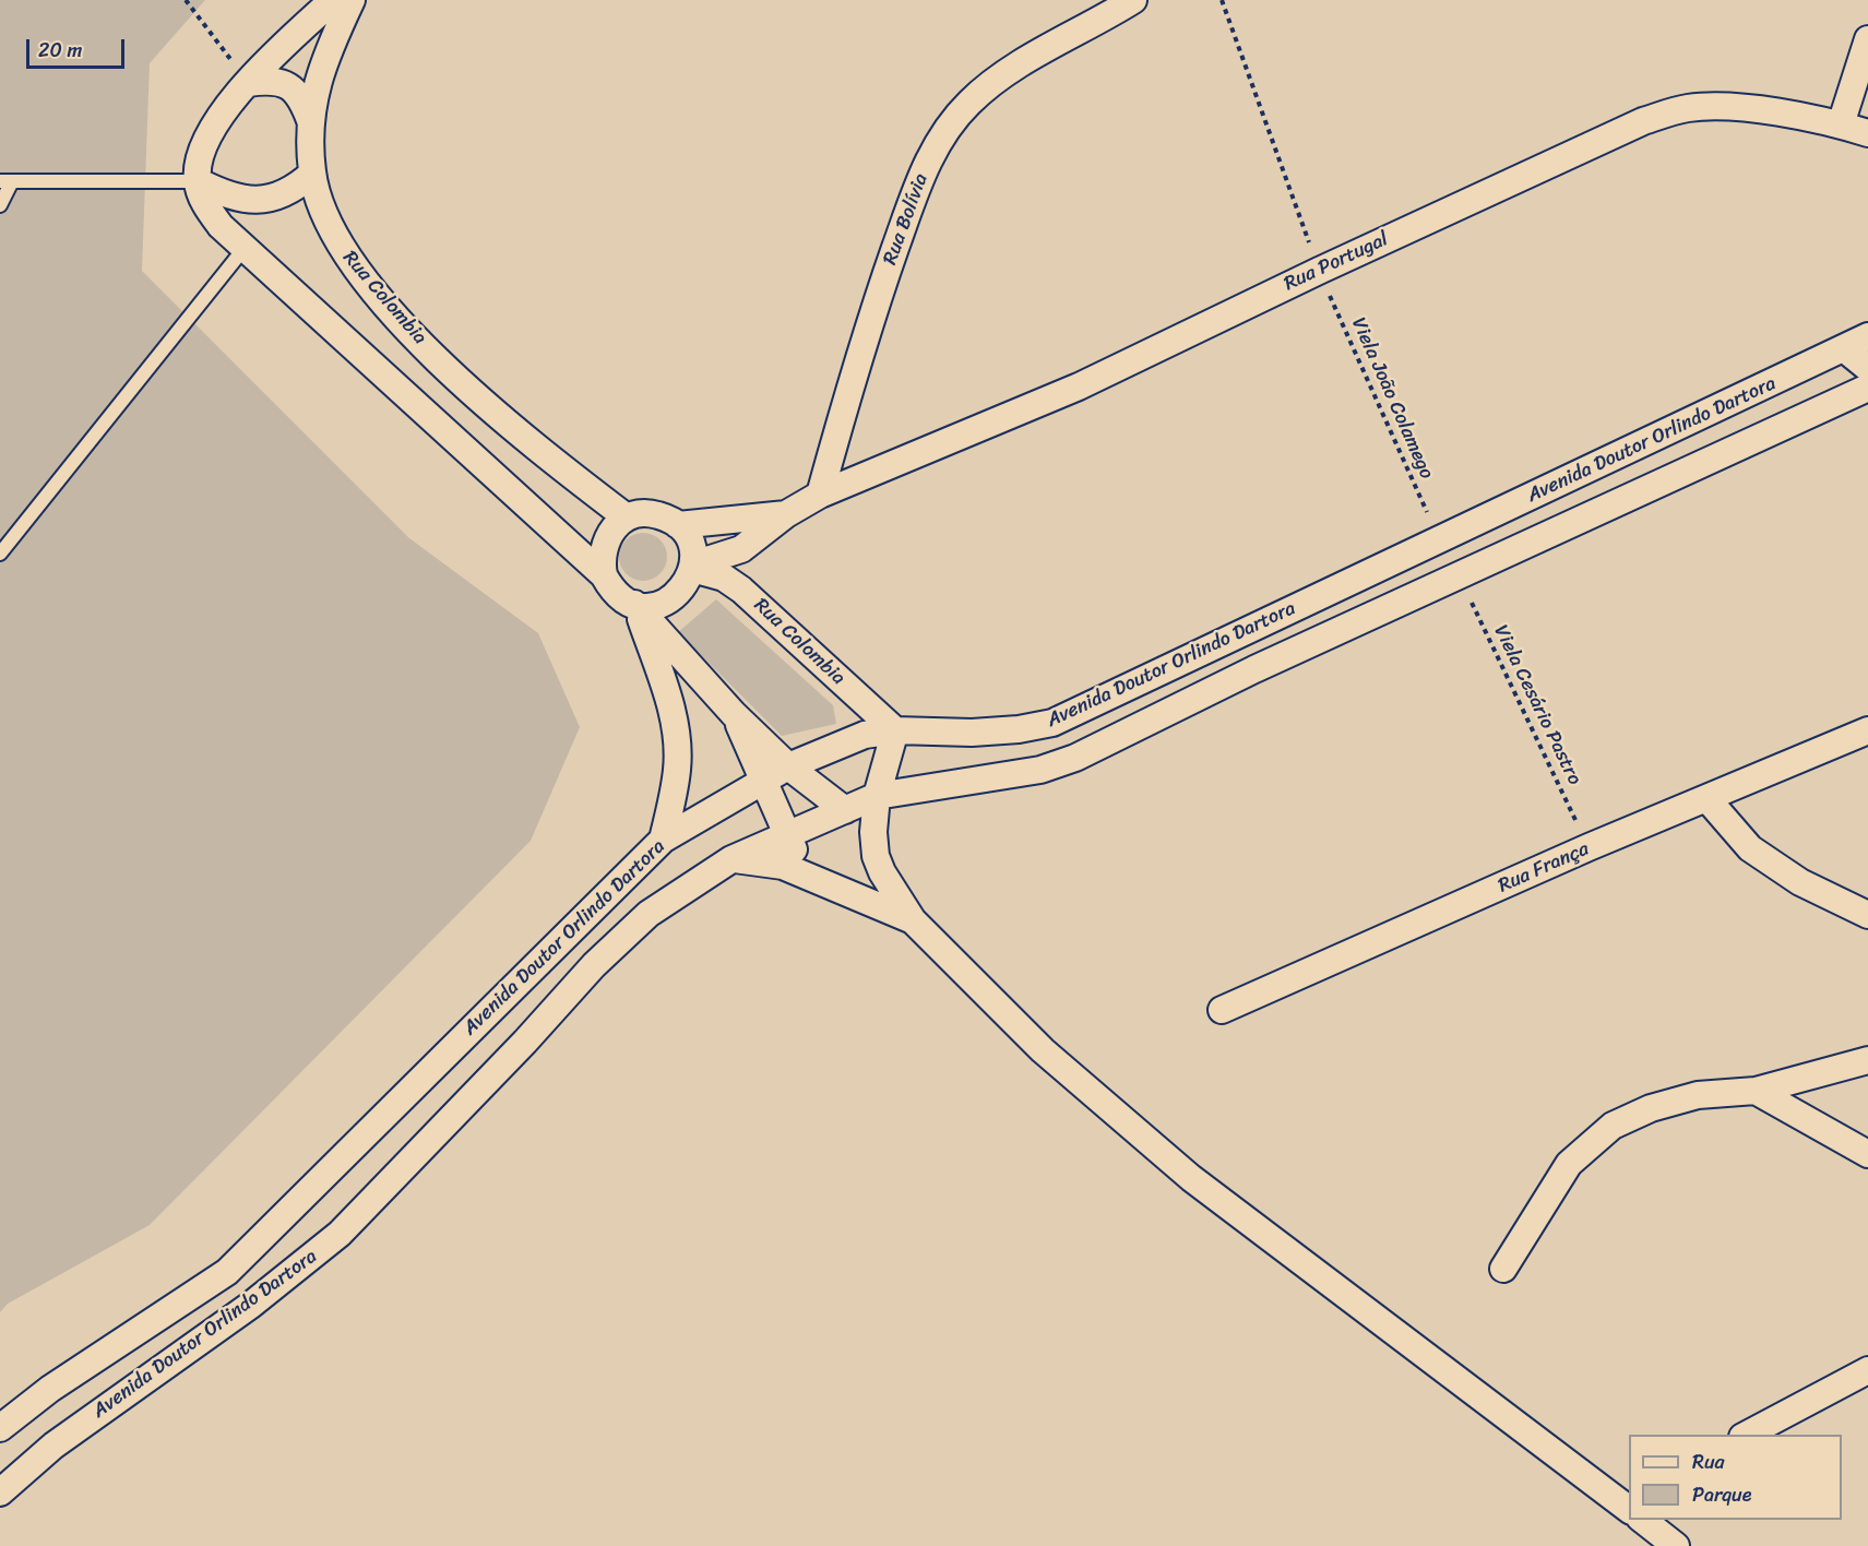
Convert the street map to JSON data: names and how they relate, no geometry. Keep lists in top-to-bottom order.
{
  "streets": {
    "street": [
      "Rua Bolívia",
      "Rua Portugal",
      "Rua Colombia",
      "Avenida Doutor Orlindo Dartora",
      "Rua França"
    ],
    "path": ["Viela João Colamego", "Viela Cesário Pastro"]
  },
  "crossings": [
    ["Rua Bolívia", "Rua Portugal"],
    ["Rua Portugal", "Viela João Colamego"],
    ["Rua Colombia", "Avenida Doutor Orlindo Dartora"],
    ["Viela João Colamego", "Avenida Doutor Orlindo Dartora"],
    ["Avenida Doutor Orlindo Dartora", "Viela Cesário Pastro"],
    ["Viela Cesário Pastro", "Rua França"]
  ],
  "legend": ["Rua", "Parque"],
  "scale_bar": "20 m"
}
